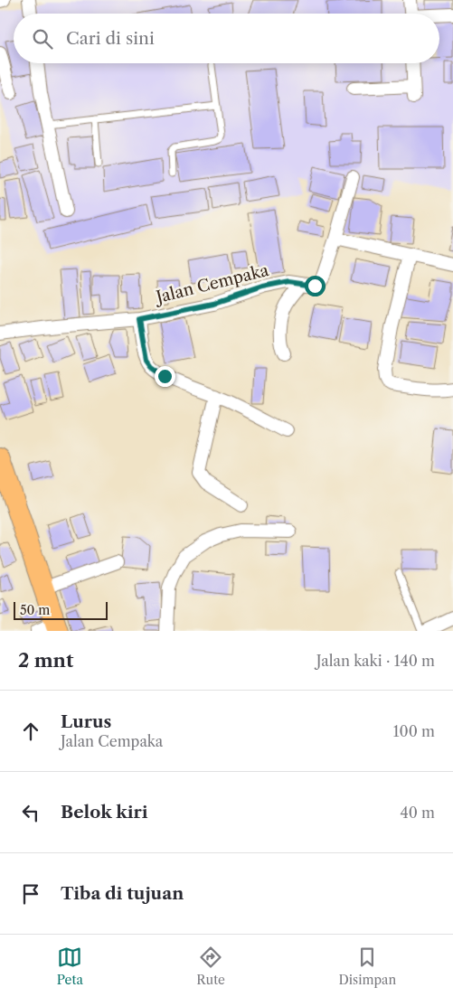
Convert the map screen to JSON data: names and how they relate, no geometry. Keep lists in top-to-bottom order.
{
  "streets": {
    "street": ["Jalan Cempaka"]
  },
  "scale_bar": "50 m",
  "page": {
    "search": "Cari di sini",
    "scale": "50 m",
    "heading": ["2 mnt", "Jalan kaki · 140 m"],
    "list": [
      ["Lurus", "Jalan Cempaka", "100 m"],
      ["Belok kiri", "40 m"],
      "Tiba di tujuan"
    ],
    "nav": ["Peta", "Rute", "Disimpan"]
  }
}
